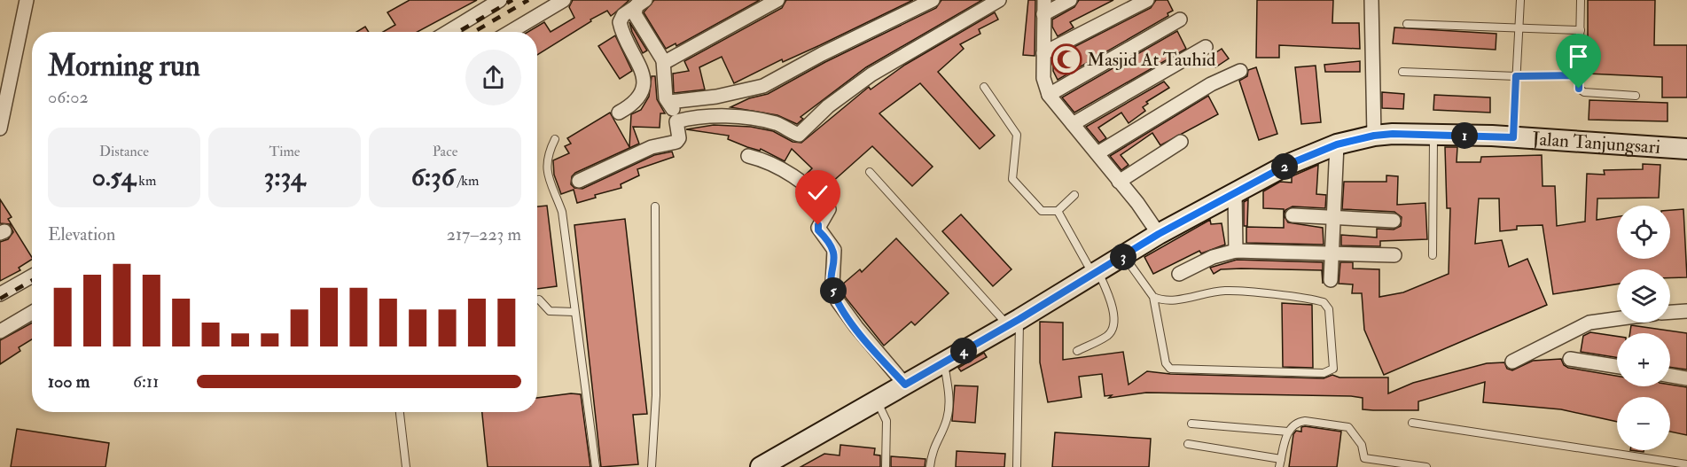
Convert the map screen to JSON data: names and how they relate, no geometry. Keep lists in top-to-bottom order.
{
  "streets": {
    "main road": ["Jalan Tanjungsari"]
  },
  "places": {
    "mosque": ["Masjid At Tauhid"]
  },
  "page": {
    "heading": ["Morning run", "06:02"],
    "pins": [
      "1",
      "2",
      "3",
      "5",
      "4"
    ],
    "stats": [
      ["Distance", "0.54 km"],
      ["Time", "3:34"],
      ["Pace", "6:36 /km"]
    ],
    "map_buttons": ["+", "−"],
    "chart": ["Elevation", "217–223 m"],
    "list": [
      {
        "name": "100 m",
        "note": "6:11"
      }
    ]
  }
}
